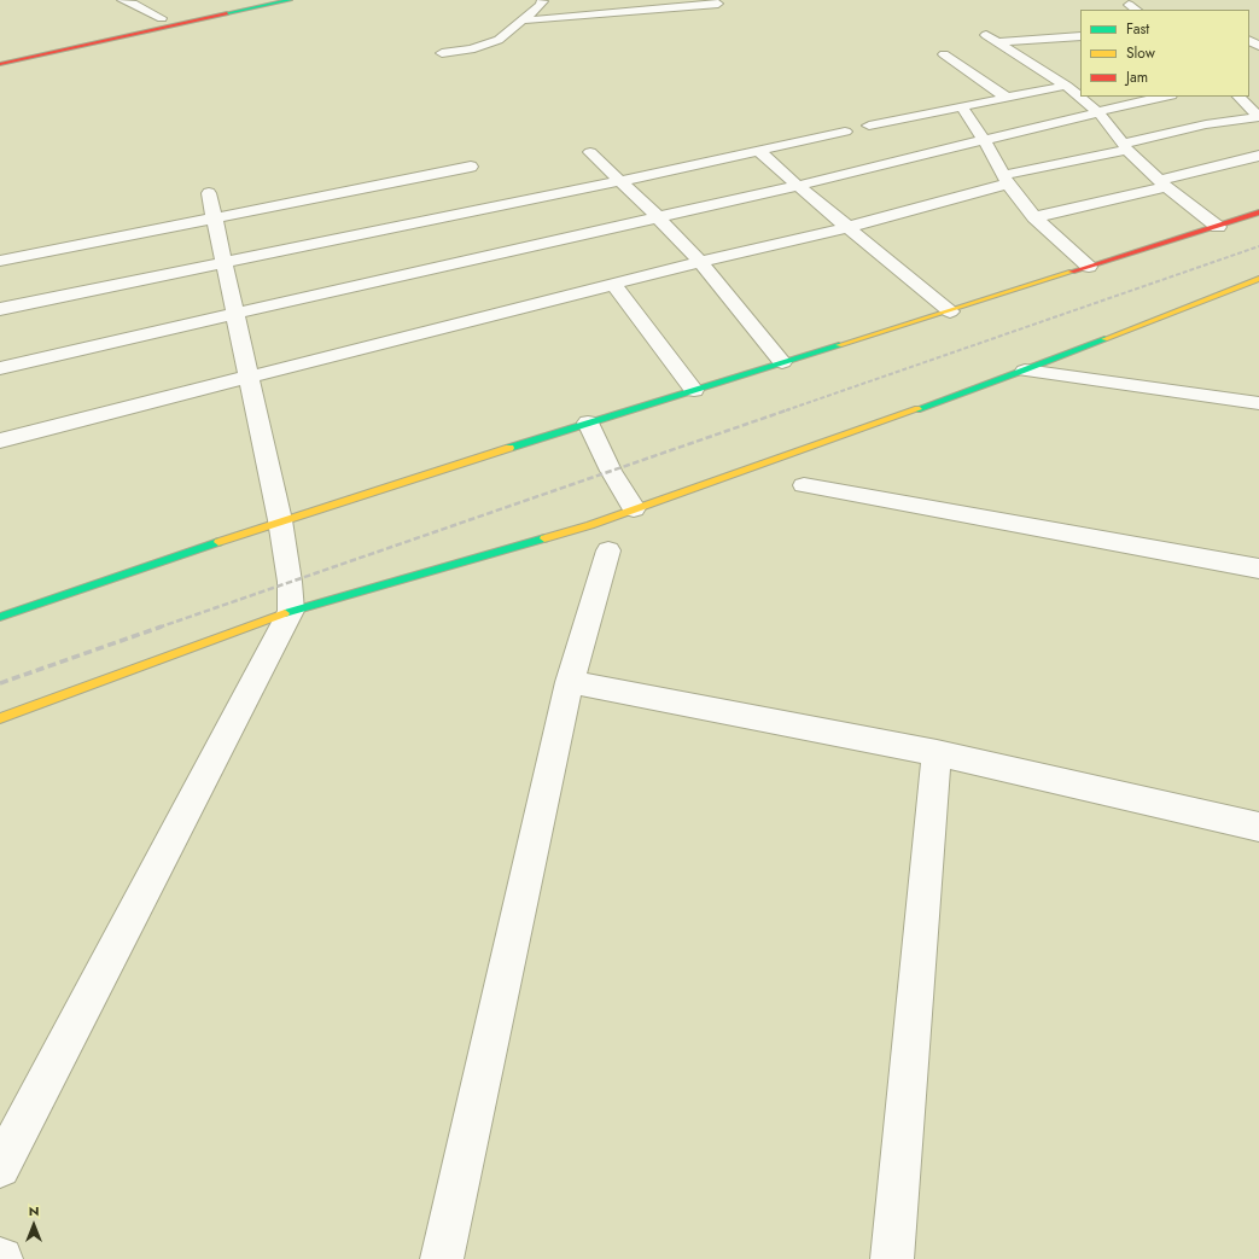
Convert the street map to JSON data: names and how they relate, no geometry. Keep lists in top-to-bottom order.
{
  "legend": ["Fast", "Slow", "Jam"],
  "north": "top"
}
